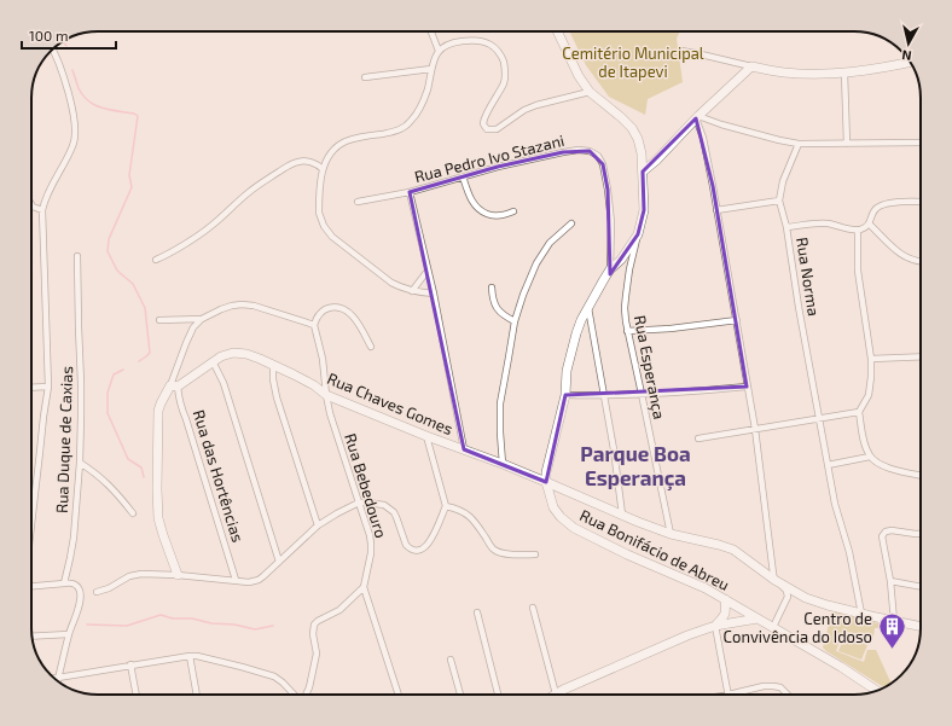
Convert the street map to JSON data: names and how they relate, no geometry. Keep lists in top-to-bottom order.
{
  "streets": {
    "main road": ["Rua Chaves Gomes", "Rua Bonifácio de Abreu"],
    "street": [
      "Rua Pedro Ivo Stazani",
      "Rua Norma",
      "Rua Esperança",
      "Rua Duque de Caxias",
      "Rua das Hortências",
      "Rua Bebedouro"
    ]
  },
  "crossings": [
    ["Rua Pedro Ivo Stazani", "Rua Bonifácio de Abreu"],
    ["Rua Norma", "Rua Chaves Gomes"],
    ["Rua Esperança", "Rua Chaves Gomes"],
    ["Rua Esperança", "Rua Bonifácio de Abreu"],
    ["Rua Chaves Gomes", "Rua das Hortências"],
    ["Rua Chaves Gomes", "Rua Bebedouro"],
    ["Rua Chaves Gomes", "Rua Bonifácio de Abreu"]
  ],
  "districts": ["Parque Boa Esperança"],
  "parks": ["Cemitério Municipal de Itapevi"],
  "places": {
    "building": ["Centro de Convivência do Idoso"]
  },
  "scale_bar": "100 m",
  "north": "bottom"
}
